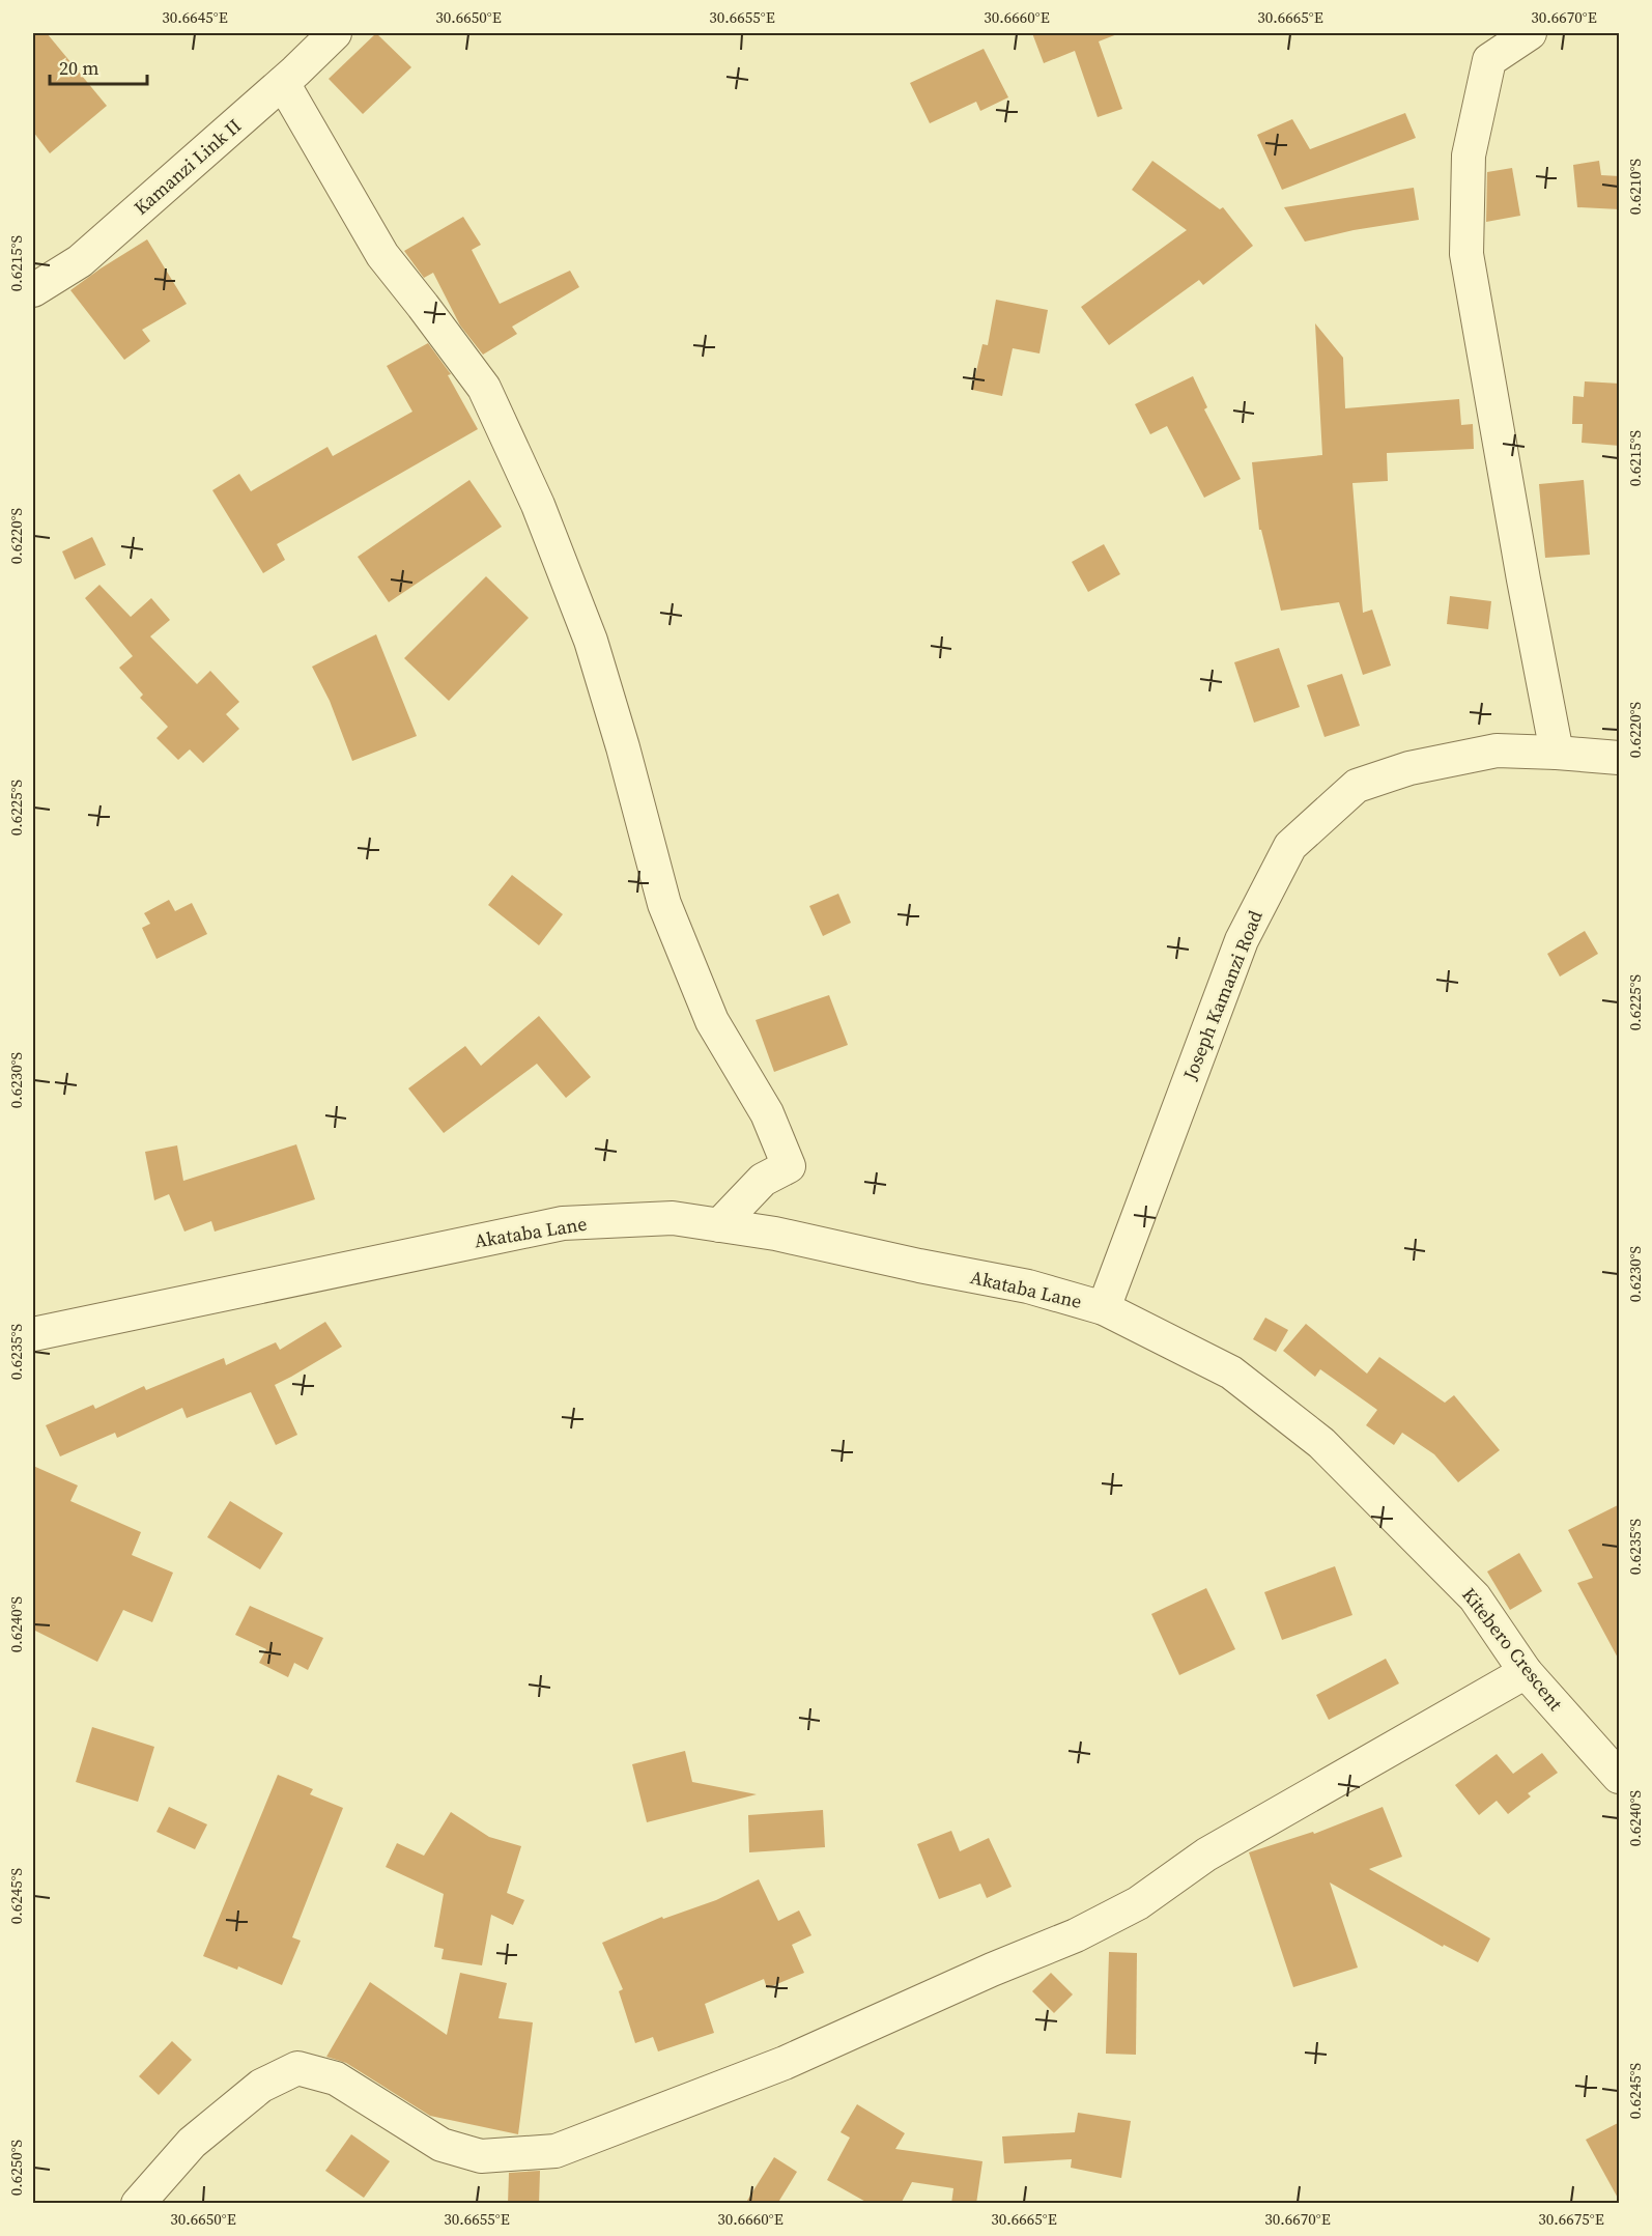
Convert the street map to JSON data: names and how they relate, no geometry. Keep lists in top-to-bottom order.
{
  "streets": {
    "street": [
      "Kamanzi Link II",
      "Joseph Kamanzi Road",
      "Akataba Lane",
      "Kitebero Crescent"
    ]
  },
  "crossings": [
    ["Joseph Kamanzi Road", "Akataba Lane"],
    ["Joseph Kamanzi Road", "Kitebero Crescent"],
    ["Akataba Lane", "Kitebero Crescent"]
  ],
  "scale_bar": "20 m",
  "coordinates": [
    "30.6645°E",
    "30.6650°E",
    "30.6655°E",
    "30.6660°E",
    "30.6665°E",
    "30.6670°E",
    "0.6210°S",
    "0.6215°S",
    "0.6220°S",
    "0.6225°S",
    "0.6230°S",
    "0.6235°S",
    "0.6240°S",
    "0.6245°S",
    "0.6250°S",
    "30.6675°E"
  ]
}
